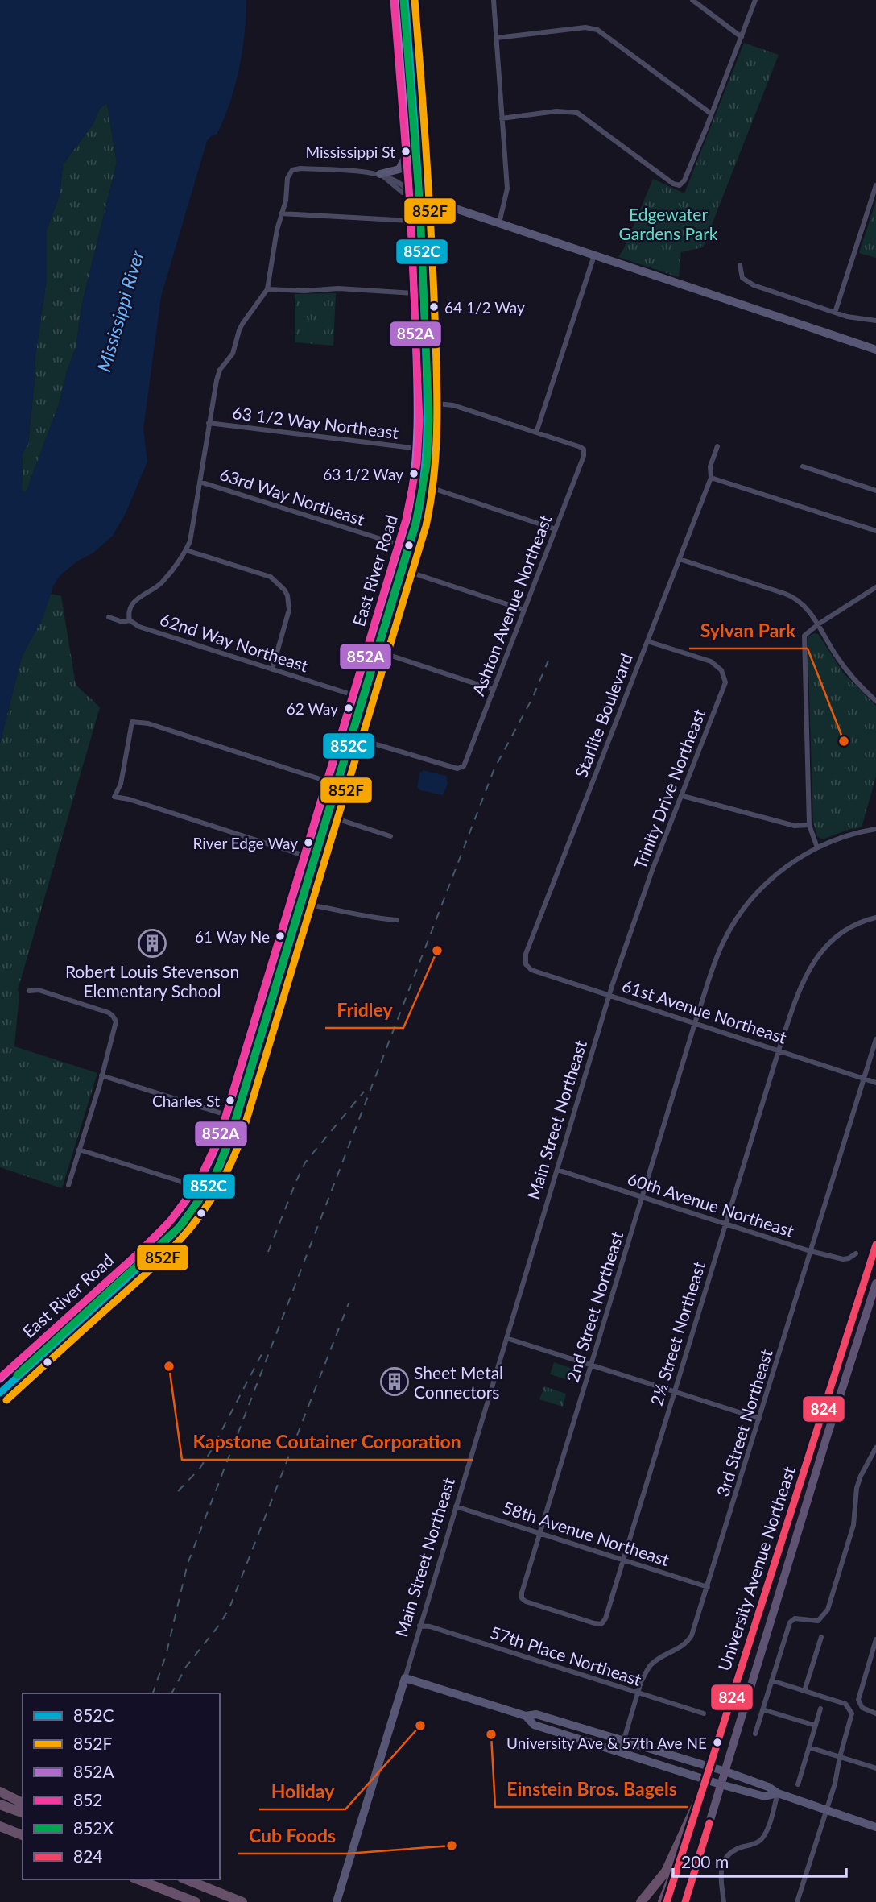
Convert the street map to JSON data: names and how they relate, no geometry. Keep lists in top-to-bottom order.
{
  "streets": {
    "main road": ["East River Road", "Main Street Northeast", "University Avenue Northeast"],
    "street": [
      "63 1/2 Way Northeast",
      "63rd Way Northeast",
      "Ashton Avenue Northeast",
      "62nd Way Northeast",
      "Starlite Boulevard",
      "Trinity Drive Northeast",
      "61st Avenue Northeast",
      "60th Avenue Northeast",
      "2nd Street Northeast",
      "2½ Street Northeast",
      "3rd Street Northeast",
      "58th Avenue Northeast",
      "57th Place Northeast"
    ]
  },
  "crossings": [
    ["63 1/2 Way Northeast", "East River Road"],
    ["63rd Way Northeast", "East River Road"],
    ["East River Road", "Ashton Avenue Northeast"],
    ["East River Road", "62nd Way Northeast"],
    ["Starlite Boulevard", "Trinity Drive Northeast"],
    ["Starlite Boulevard", "61st Avenue Northeast"],
    ["Trinity Drive Northeast", "61st Avenue Northeast"],
    ["Trinity Drive Northeast", "Main Street Northeast"],
    ["61st Avenue Northeast", "Main Street Northeast"],
    ["61st Avenue Northeast", "2nd Street Northeast"],
    ["61st Avenue Northeast", "2½ Street Northeast"],
    ["61st Avenue Northeast", "3rd Street Northeast"],
    ["Main Street Northeast", "60th Avenue Northeast"],
    ["Main Street Northeast", "58th Avenue Northeast"],
    ["Main Street Northeast", "57th Place Northeast"],
    ["60th Avenue Northeast", "2nd Street Northeast"],
    ["60th Avenue Northeast", "2½ Street Northeast"],
    ["60th Avenue Northeast", "3rd Street Northeast"],
    ["2nd Street Northeast", "2½ Street Northeast"],
    ["2nd Street Northeast", "58th Avenue Northeast"],
    ["2½ Street Northeast", "58th Avenue Northeast"],
    ["3rd Street Northeast", "58th Avenue Northeast"],
    ["3rd Street Northeast", "57th Place Northeast"]
  ],
  "water": ["Mississippi River"],
  "parks": ["Edgewater Gardens Park"],
  "places": {
    "other": [
      "Mississippi St",
      "64 1/2 Way",
      "63 1/2 Way",
      "62 Way",
      "Sylvan Park",
      "River Edge Way",
      "61 Way Ne",
      "Fridley",
      "Charles St",
      "Kapstone Coutainer Corporation",
      "Holiday",
      "Einstein Bros. Bagels",
      "University Ave & 57th Ave NE",
      "Cub Foods"
    ],
    "building": ["Robert Louis Stevenson Elementary School", "Sheet Metal Connectors"]
  },
  "lines": [
    "transit line 852C",
    "transit line 852F",
    "transit line 852",
    "transit line 852X",
    "transit line 852A",
    "transit line 824"
  ],
  "legend": [
    "852C",
    "852F",
    "852A",
    "852",
    "852X",
    "824"
  ],
  "scale_bar": "200 m"
}
